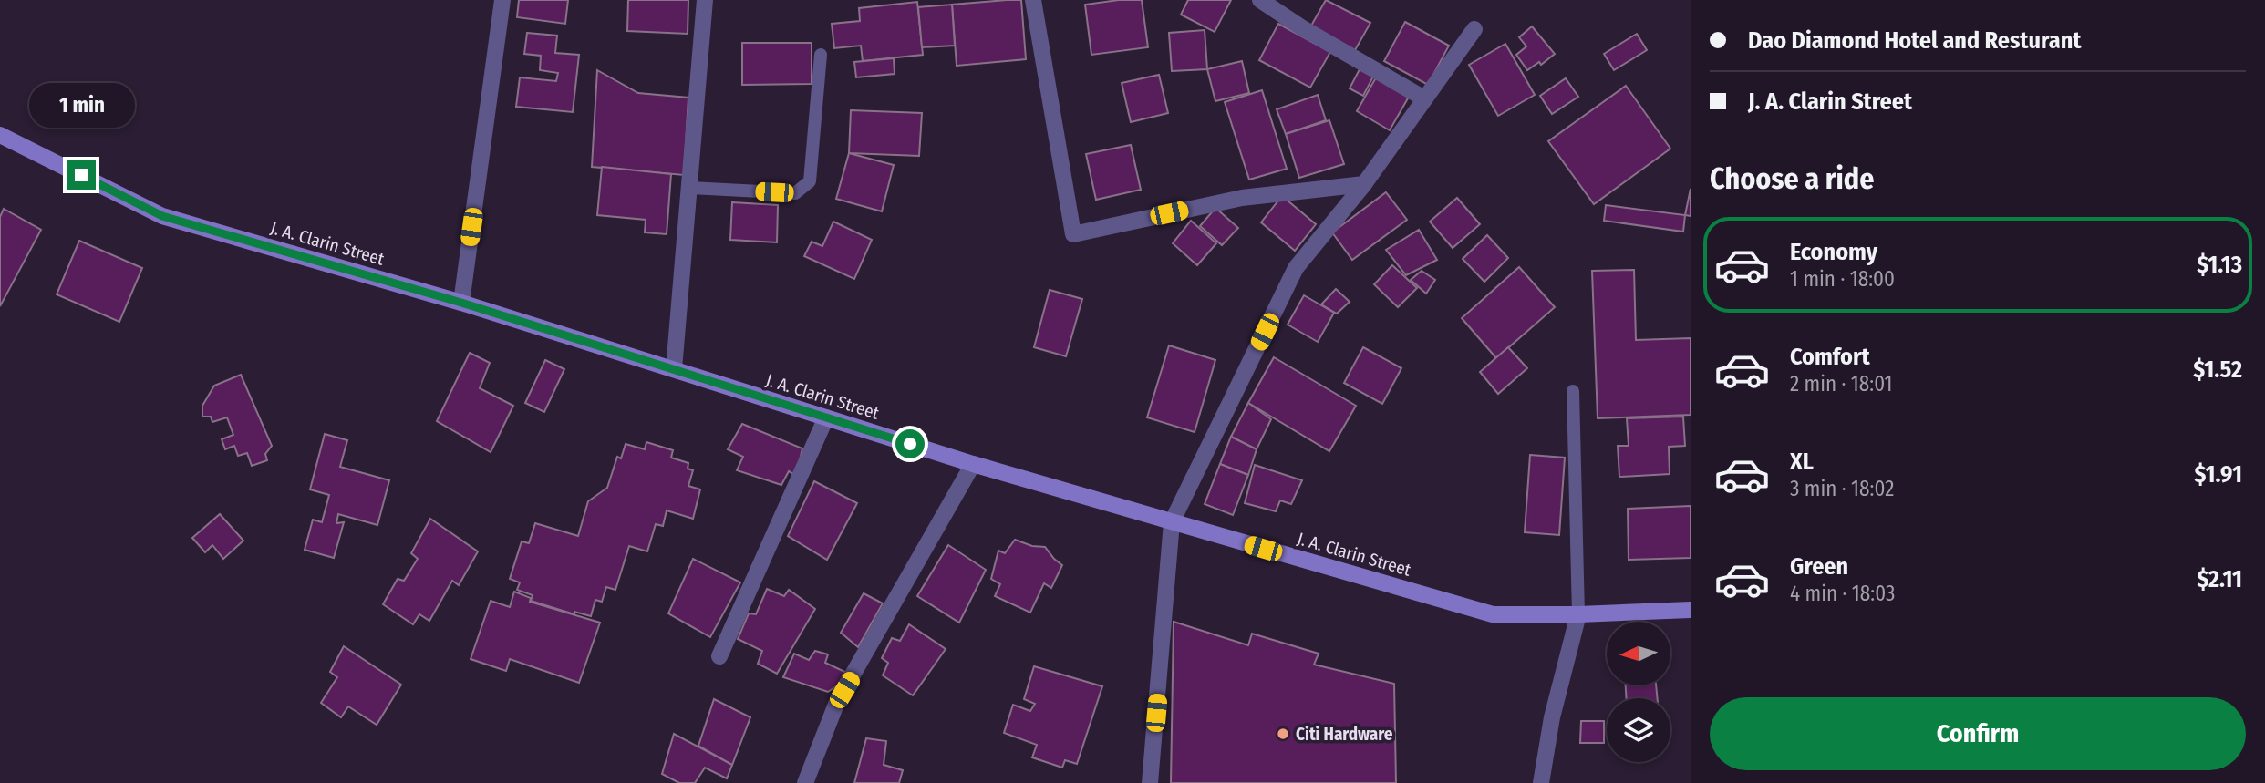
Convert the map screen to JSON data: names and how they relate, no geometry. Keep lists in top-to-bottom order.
{
  "streets": {
    "main road": ["J. A. Clarin Street"]
  },
  "places": ["Citi Hardware"],
  "north": "left",
  "page": {
    "banner": ["Dao Diamond Hotel and Resturant", "J. A. Clarin Street"],
    "bubble": "1 min",
    "heading": "Choose a ride",
    "list": [
      {
        "name": "Economy",
        "note": "1 min · 18:00",
        "value": "$1.13"
      },
      {
        "name": "Comfort",
        "note": "2 min · 18:01",
        "value": "$1.52"
      },
      {
        "name": "XL",
        "note": "3 min · 18:02",
        "value": "$1.91"
      },
      {
        "name": "Green",
        "note": "4 min · 18:03",
        "value": "$2.11"
      }
    ],
    "buttons": "Confirm"
  }
}
